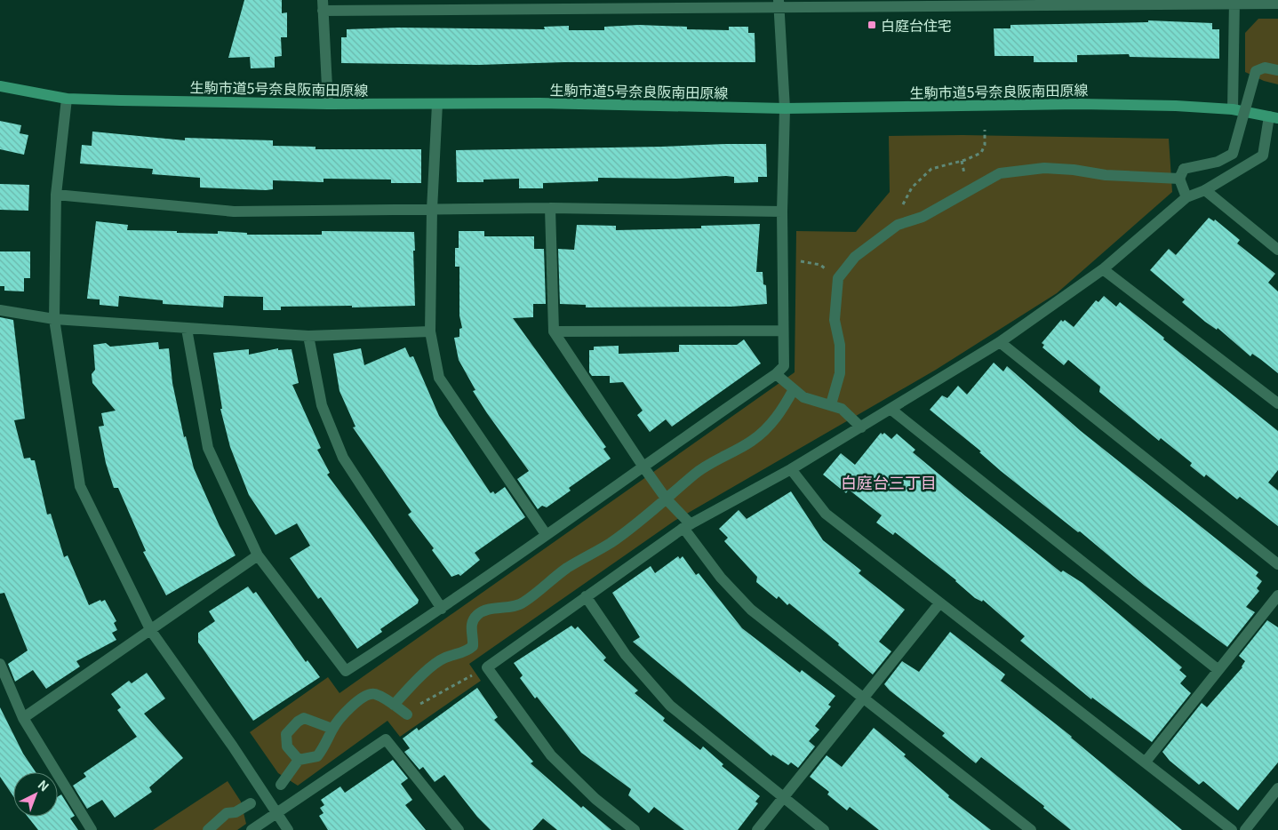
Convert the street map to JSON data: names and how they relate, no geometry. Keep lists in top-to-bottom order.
{
  "streets": {
    "street": ["生駒市道5号奈良阪南田原線"]
  },
  "districts": ["白庭台三丁目"],
  "places": {
    "transit": ["白庭台住宅"]
  },
  "north": "top right"
}
